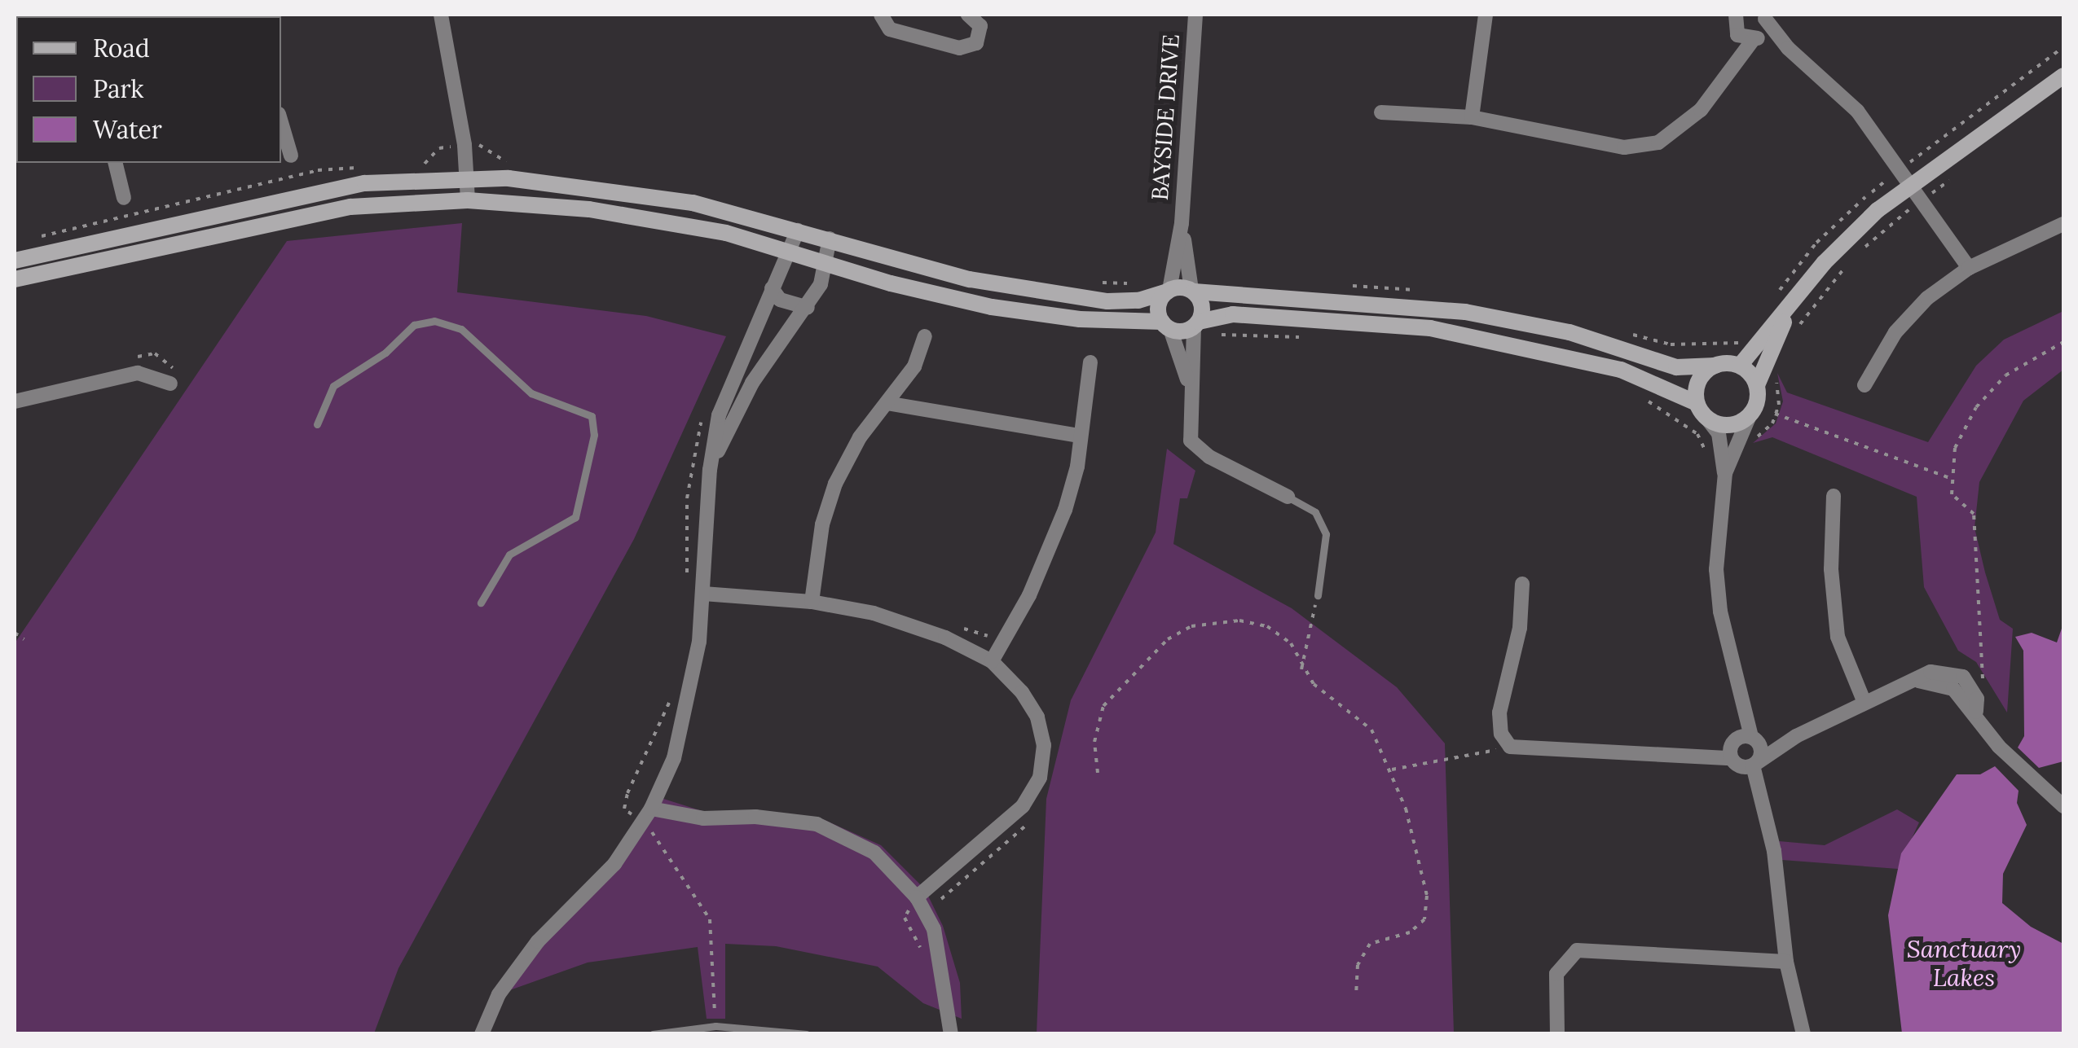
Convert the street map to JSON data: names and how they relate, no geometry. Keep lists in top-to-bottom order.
{
  "streets": {
    "street": ["BAYSIDE DRIVE"]
  },
  "water": ["Sanctuary Lakes"],
  "legend": ["Road", "Park", "Water"]
}
